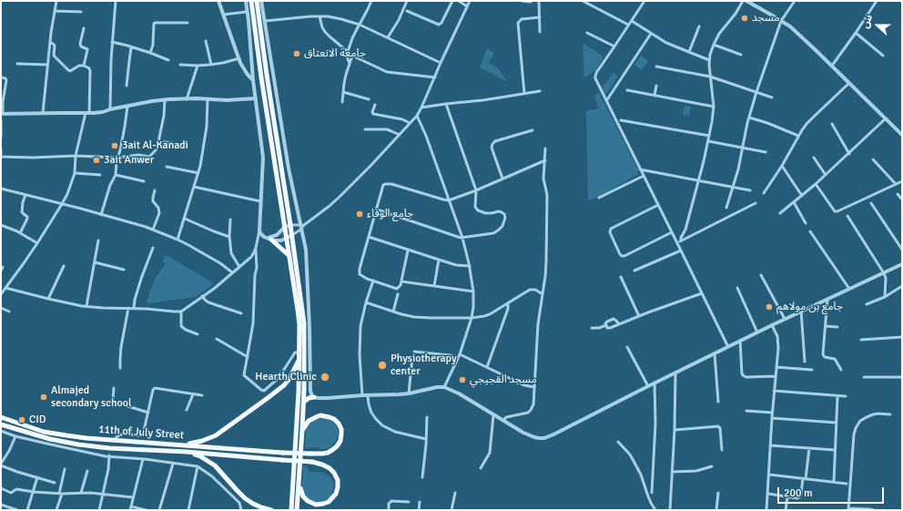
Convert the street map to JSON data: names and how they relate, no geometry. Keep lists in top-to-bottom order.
{
  "streets": {
    "highway": ["11th of July Street"]
  },
  "places": [
    "مسجد",
    "جامعة الانعتاق",
    "3ait Al-Kanadi",
    "3ait Anwer",
    "جامع الوفاء",
    "جامع بن مولاهم",
    "Physiotherapy center",
    "Hearth Clinic",
    "مسجد القجيجي",
    "Almajed secondary school",
    "CID"
  ],
  "scale_bar": "200 m",
  "north": "left"
}
